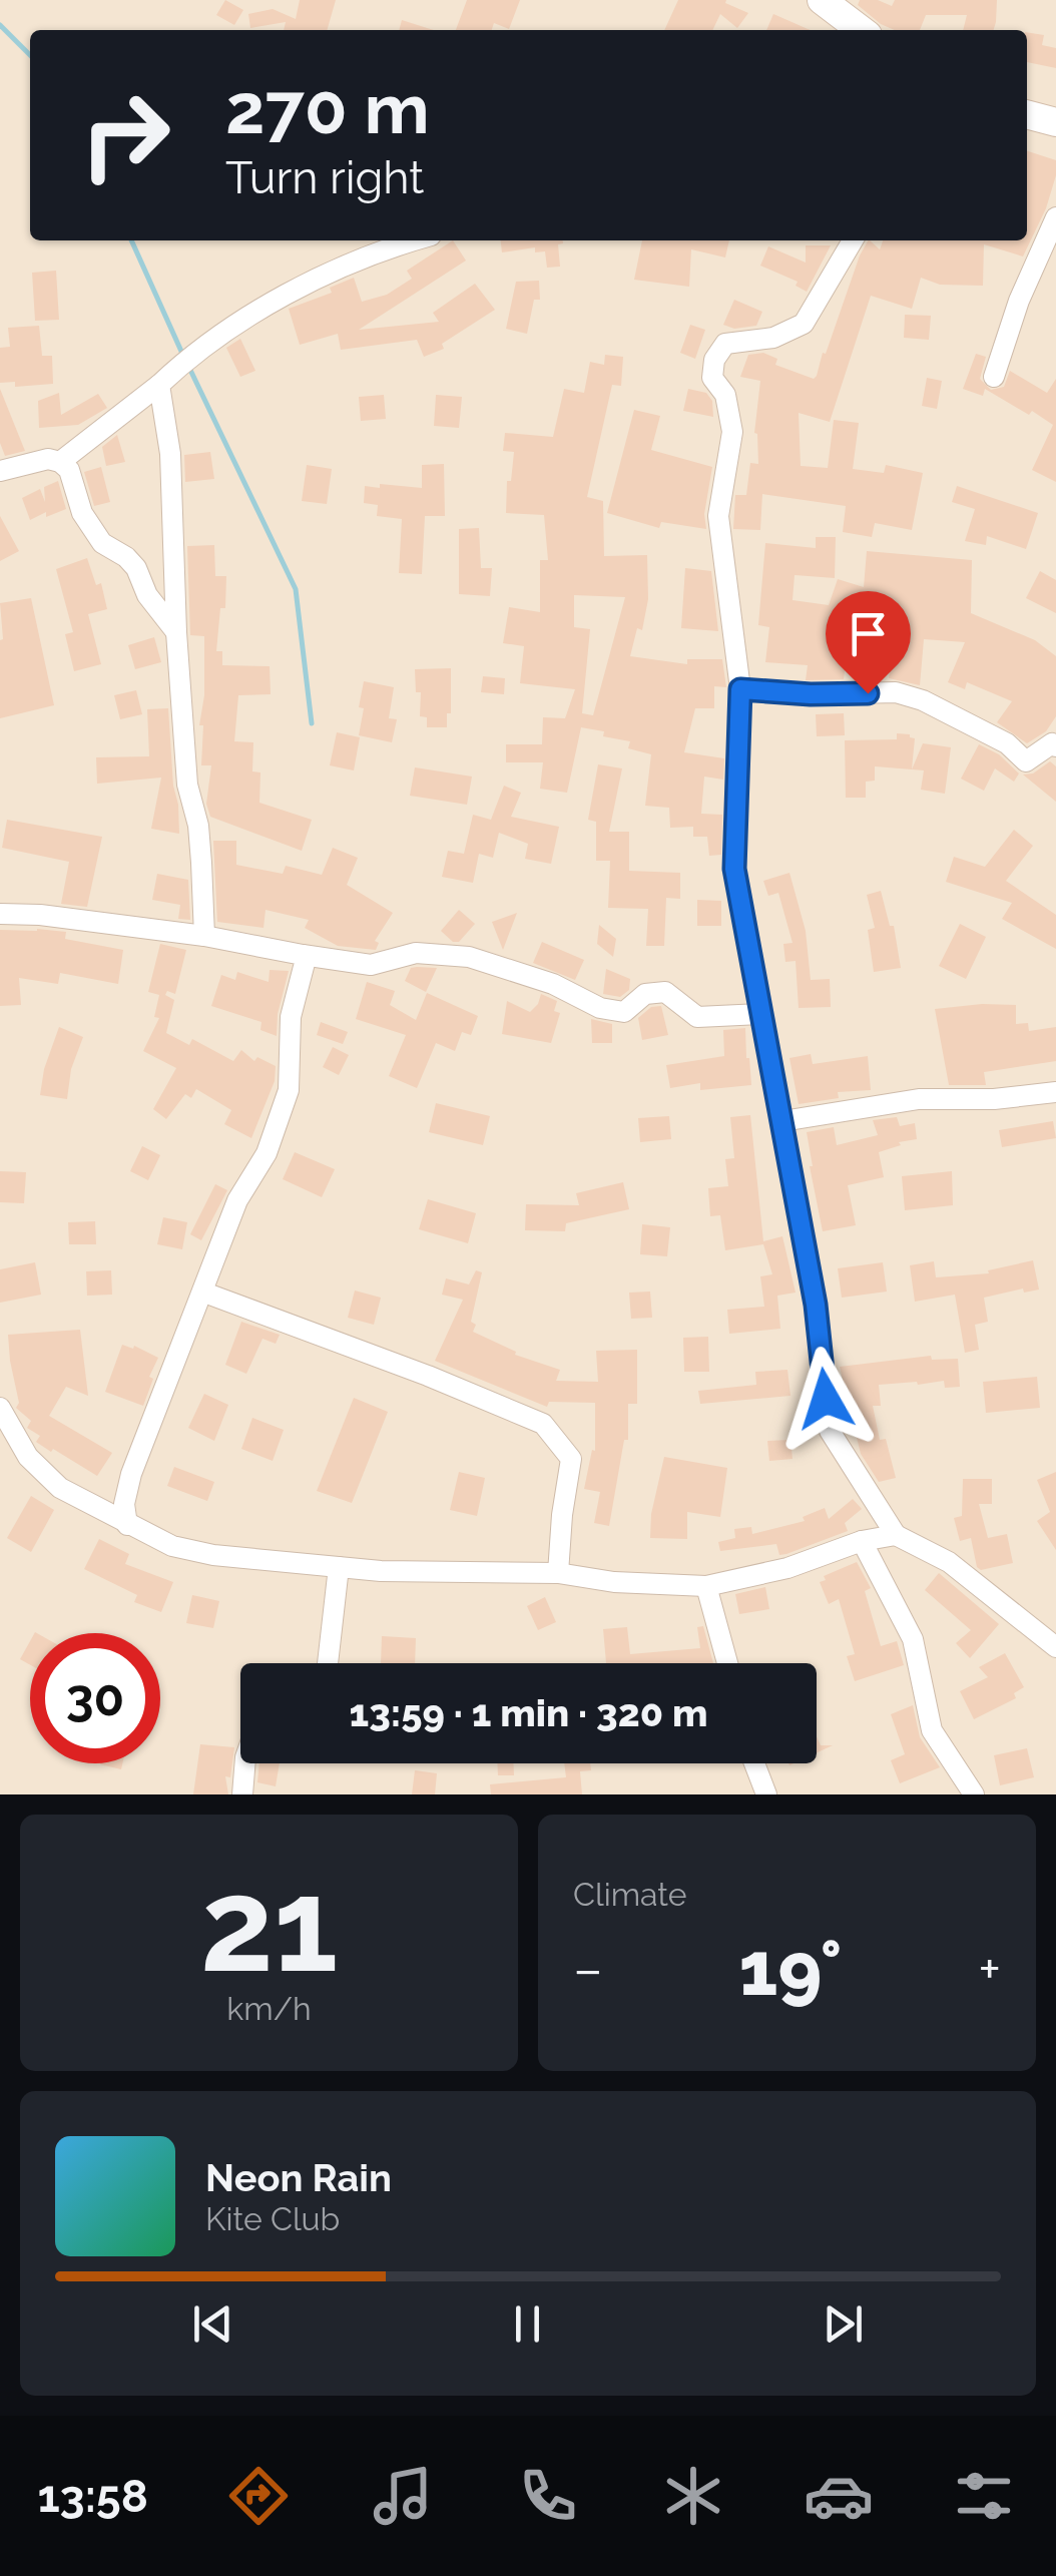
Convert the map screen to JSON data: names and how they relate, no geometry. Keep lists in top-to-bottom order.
{
  "page": {
    "turn": ["270 m", "Turn right"],
    "limit": "30",
    "trip": "13:59 · 1 min · 320 m",
    "tile": [
      ["21", "km/h"],
      "Climate"
    ],
    "heat": ["−", "19°", "+"],
    "song": ["Neon Rain", "Kite Club"],
    "tabs": "13:58"
  }
}
